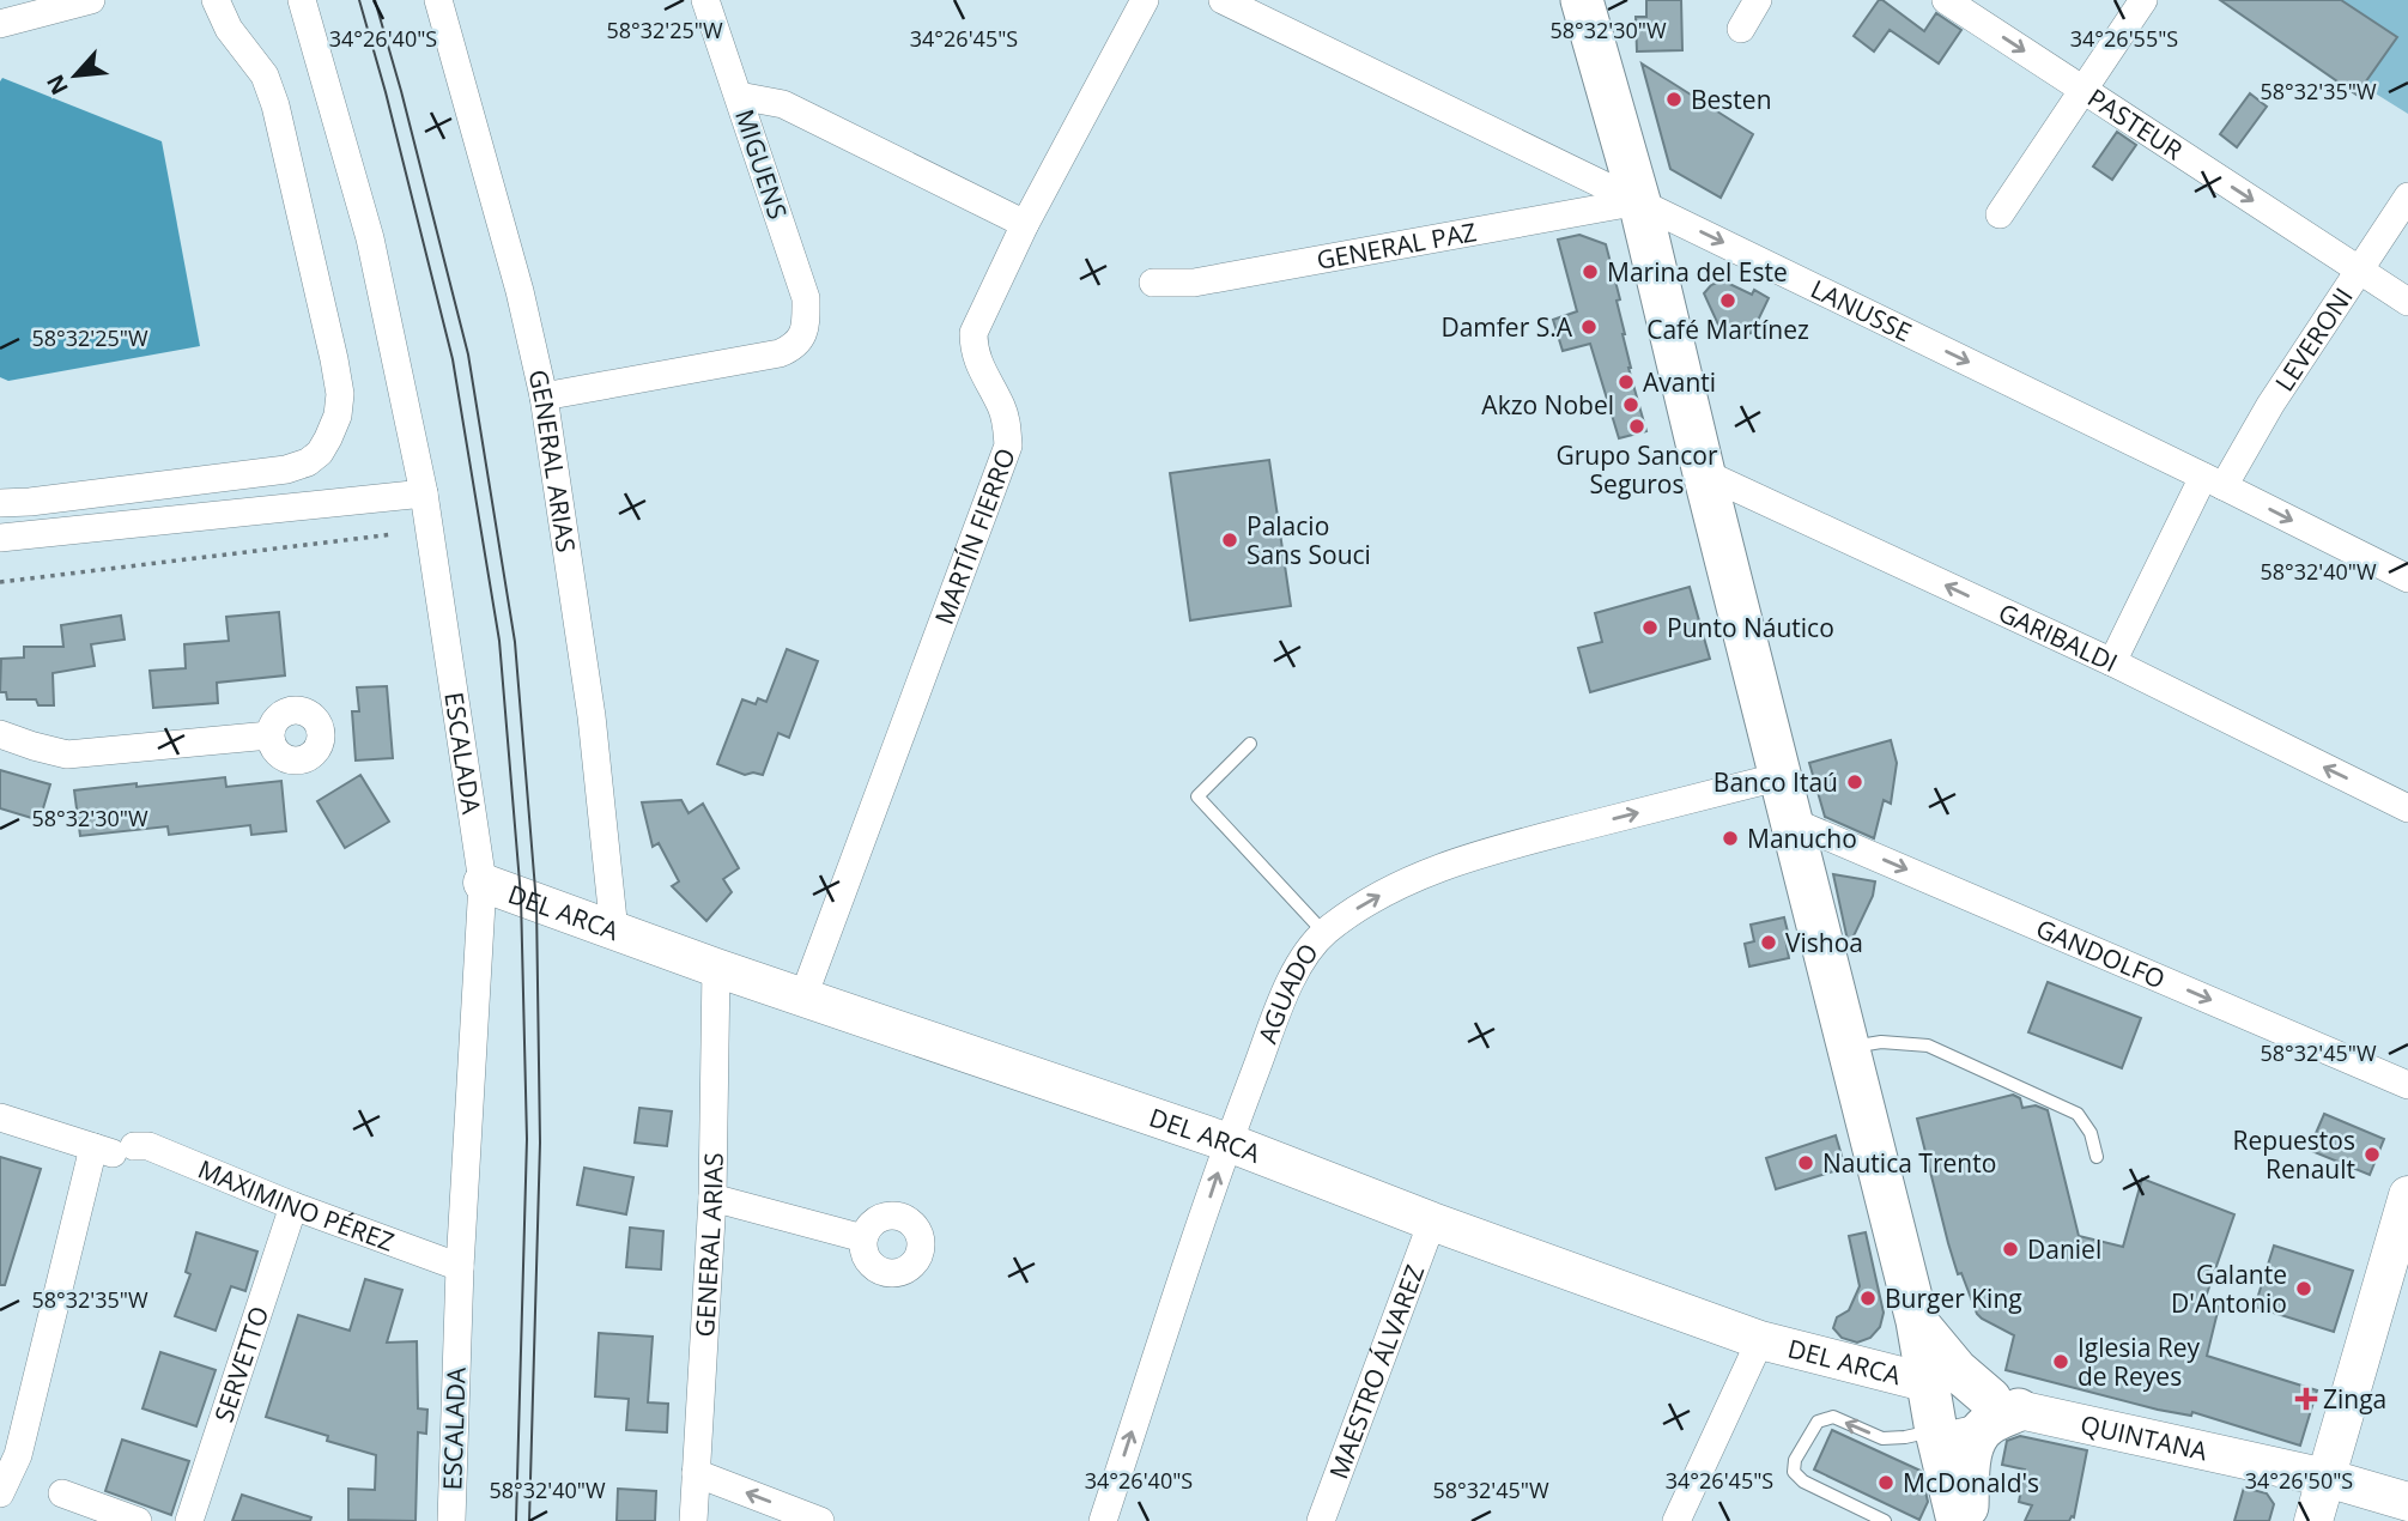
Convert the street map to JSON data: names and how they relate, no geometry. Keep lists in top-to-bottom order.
{
  "streets": {
    "main road": ["QUINTANA"],
    "street": [
      "PASTEUR",
      "MIGUENS",
      "GENERAL PAZ",
      "LANUSSE",
      "LEVERONI",
      "GENERAL ARIAS",
      "MARTÍN FIERRO",
      "GARIBALDI",
      "ESCALADA",
      "DEL ARCA",
      "GANDOLFO",
      "AGUADO",
      "MAXIMINO PÉREZ",
      "SERVETTO",
      "MAESTRO ÁLVAREZ"
    ]
  },
  "crossings": [
    ["PASTEUR", "LEVERONI"],
    ["MIGUENS", "GENERAL ARIAS"],
    ["GENERAL PAZ", "LANUSSE"],
    ["LANUSSE", "LEVERONI"],
    ["LEVERONI", "GARIBALDI"],
    ["GENERAL ARIAS", "DEL ARCA"],
    ["MARTÍN FIERRO", "DEL ARCA"],
    ["ESCALADA", "DEL ARCA"],
    ["ESCALADA", "MAXIMINO PÉREZ"],
    ["DEL ARCA", "AGUADO"],
    ["DEL ARCA", "MAESTRO ÁLVAREZ"],
    ["DEL ARCA", "QUINTANA"],
    ["MAXIMINO PÉREZ", "SERVETTO"]
  ],
  "one_way": [
    "PASTEUR",
    "LANUSSE",
    "GARIBALDI",
    "GANDOLFO",
    "AGUADO"
  ],
  "places": {
    "other": [
      "Besten",
      "Marina del Este",
      "Café Martínez",
      "Damfer S.A",
      "Avanti",
      "Akzo Nobel",
      "Grupo Sancor Seguros",
      "Palacio Sans Souci",
      "Punto Náutico",
      "Banco Itaú",
      "Manucho",
      "Vishoa",
      "Repuestos Renault",
      "Nautica Trento",
      "Daniel",
      "Galante D'Antonio",
      "Burger King",
      "Iglesia Rey de Reyes",
      "McDonald's"
    ],
    "health": ["Zinga"]
  },
  "north": "bottom left",
  "coordinates": [
    "58°32'25\"W",
    "58°32'30\"W",
    "34°26'40\"S",
    "34°26'45\"S",
    "34°26'55\"S",
    "58°32'35\"W",
    "58°32'40\"W",
    "58°32'45\"W",
    "34°26'50\"S"
  ]
}
